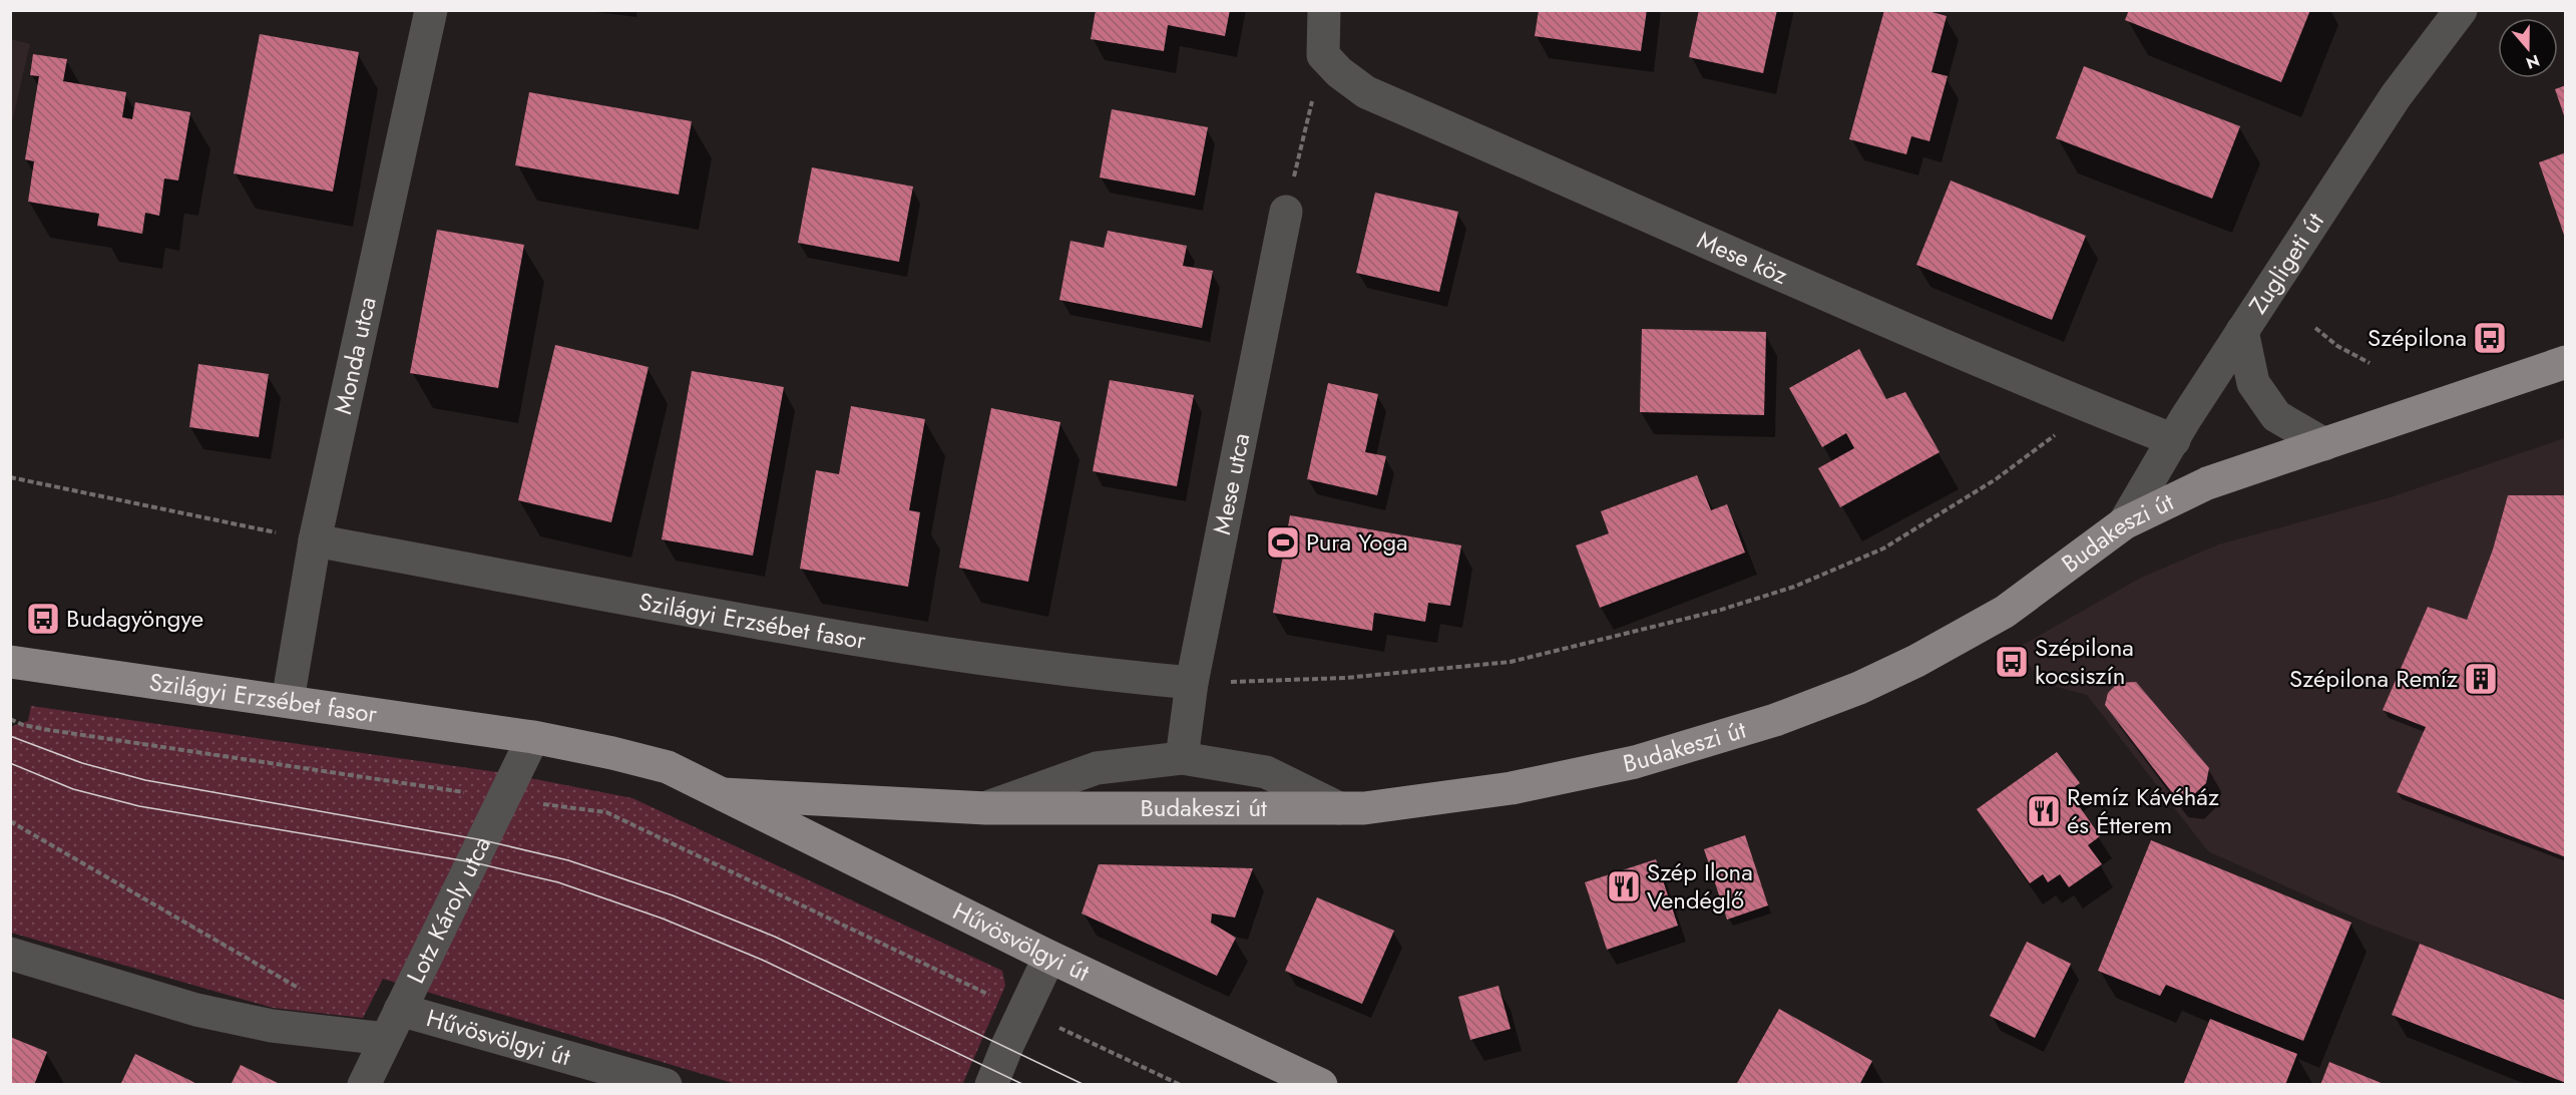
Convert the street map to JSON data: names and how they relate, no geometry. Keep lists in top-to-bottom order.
{
  "streets": {
    "main road": ["Budakeszi út", "Szilágyi Erzsébet fasor", "Hűvösvölgyi út"],
    "street": [
      "Mese köz",
      "Zugligeti út",
      "Monda utca",
      "Mese utca",
      "Lotz Károly utca"
    ]
  },
  "crossings": [
    ["Mese köz", "Zugligeti út"],
    ["Zugligeti út", "Budakeszi út"],
    ["Monda utca", "Szilágyi Erzsébet fasor"],
    ["Mese utca", "Szilágyi Erzsébet fasor"],
    ["Budakeszi út", "Szilágyi Erzsébet fasor"],
    ["Budakeszi út", "Hűvösvölgyi út"],
    ["Szilágyi Erzsébet fasor", "Lotz Károly utca"],
    ["Szilágyi Erzsébet fasor", "Hűvösvölgyi út"],
    ["Lotz Károly utca", "Hűvösvölgyi út"]
  ],
  "places": {
    "bus stop": ["Szépilona", "Budagyöngye", "Szépilona kocsiszín"],
    "sports": ["Pura Yoga"],
    "building": ["Szépilona Remíz"],
    "restaurant": ["Remíz Kávéház és Étterem", "Szép Ilona Vendéglő"]
  },
  "north": "bottom"
}
